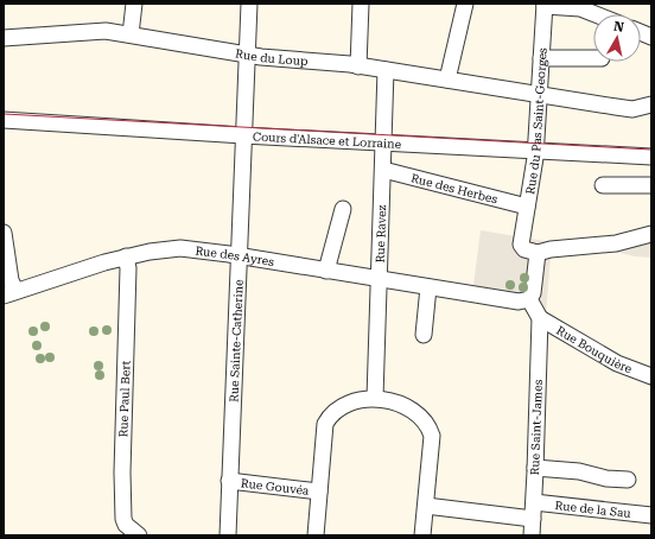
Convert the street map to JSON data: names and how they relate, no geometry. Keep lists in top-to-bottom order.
{
  "streets": {
    "street": [
      "Rue du Loup",
      "Rue du Pas Saint-Georges",
      "Cours d'Alsace et Lorraine",
      "Rue des Herbes",
      "Rue Ravez",
      "Rue des Ayres",
      "Rue Sainte-Catherine",
      "Rue Bouquière",
      "Rue Paul Bert",
      "Rue Saint-James",
      "Rue Gouvéa",
      "Rue de la Sau"
    ]
  },
  "crossings": [
    ["Rue du Loup", "Rue du Pas Saint-Georges"],
    ["Rue du Loup", "Rue Ravez"],
    ["Rue du Loup", "Rue Sainte-Catherine"],
    ["Rue du Pas Saint-Georges", "Cours d'Alsace et Lorraine"],
    ["Rue du Pas Saint-Georges", "Rue des Herbes"],
    ["Cours d'Alsace et Lorraine", "Rue Ravez"],
    ["Cours d'Alsace et Lorraine", "Rue Sainte-Catherine"],
    ["Rue des Herbes", "Rue Ravez"],
    ["Rue Ravez", "Rue des Ayres"],
    ["Rue des Ayres", "Rue Sainte-Catherine"],
    ["Rue des Ayres", "Rue Paul Bert"],
    ["Rue Sainte-Catherine", "Rue Gouvéa"],
    ["Rue Bouquière", "Rue Saint-James"],
    ["Rue Saint-James", "Rue de la Sau"]
  ],
  "north": "top"
}
